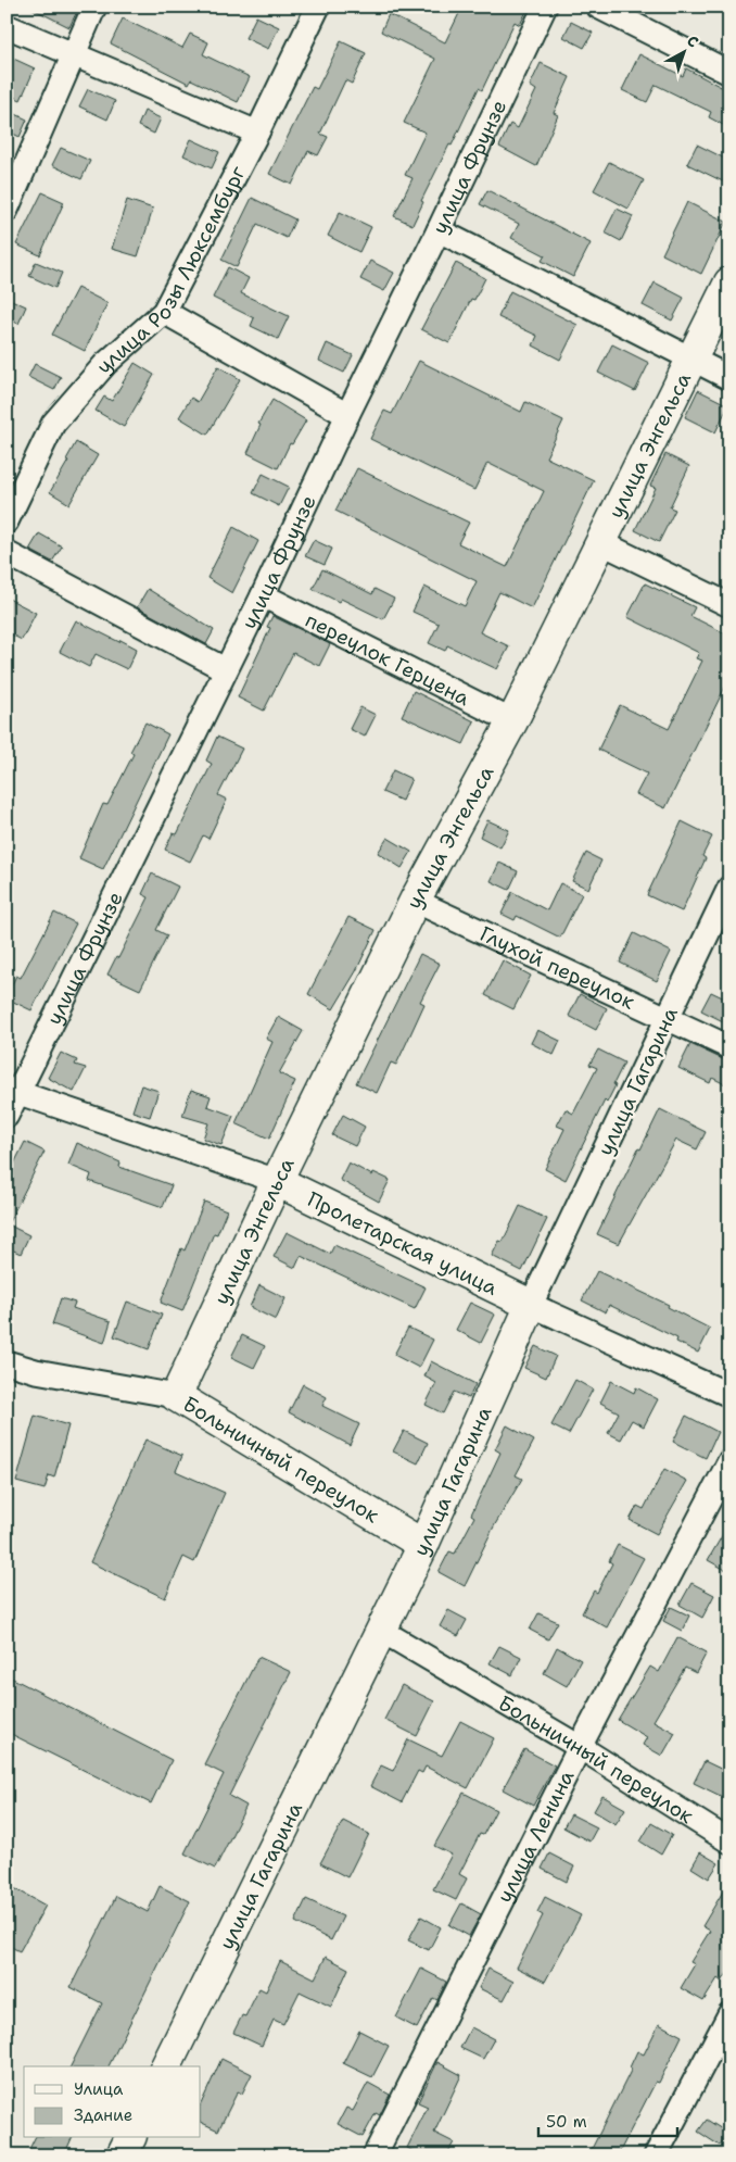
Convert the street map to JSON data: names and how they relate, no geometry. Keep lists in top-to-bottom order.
{
  "streets": {
    "main road": [
      "улица Энгельса",
      "улица Гагарина",
      "Пролетарская улица",
      "Больничный переулок"
    ],
    "street": [
      "улица Фрунзе",
      "улица Розы Люксембург",
      "переулок Герцена",
      "Глухой переулок",
      "улица Ленина"
    ]
  },
  "crossings": [
    ["улица Фрунзе", "переулок Герцена"],
    ["улица Фрунзе", "Пролетарская улица"],
    ["улица Энгельса", "переулок Герцена"],
    ["улица Энгельса", "Глухой переулок"],
    ["улица Энгельса", "Пролетарская улица"],
    ["улица Энгельса", "Больничный переулок"],
    ["Глухой переулок", "улица Гагарина"],
    ["улица Гагарина", "Пролетарская улица"],
    ["улица Гагарина", "Больничный переулок"],
    ["Больничный переулок", "улица Ленина"]
  ],
  "legend": ["Улица", "Здание"],
  "scale_bar": "50 m",
  "north": "top right"
}
